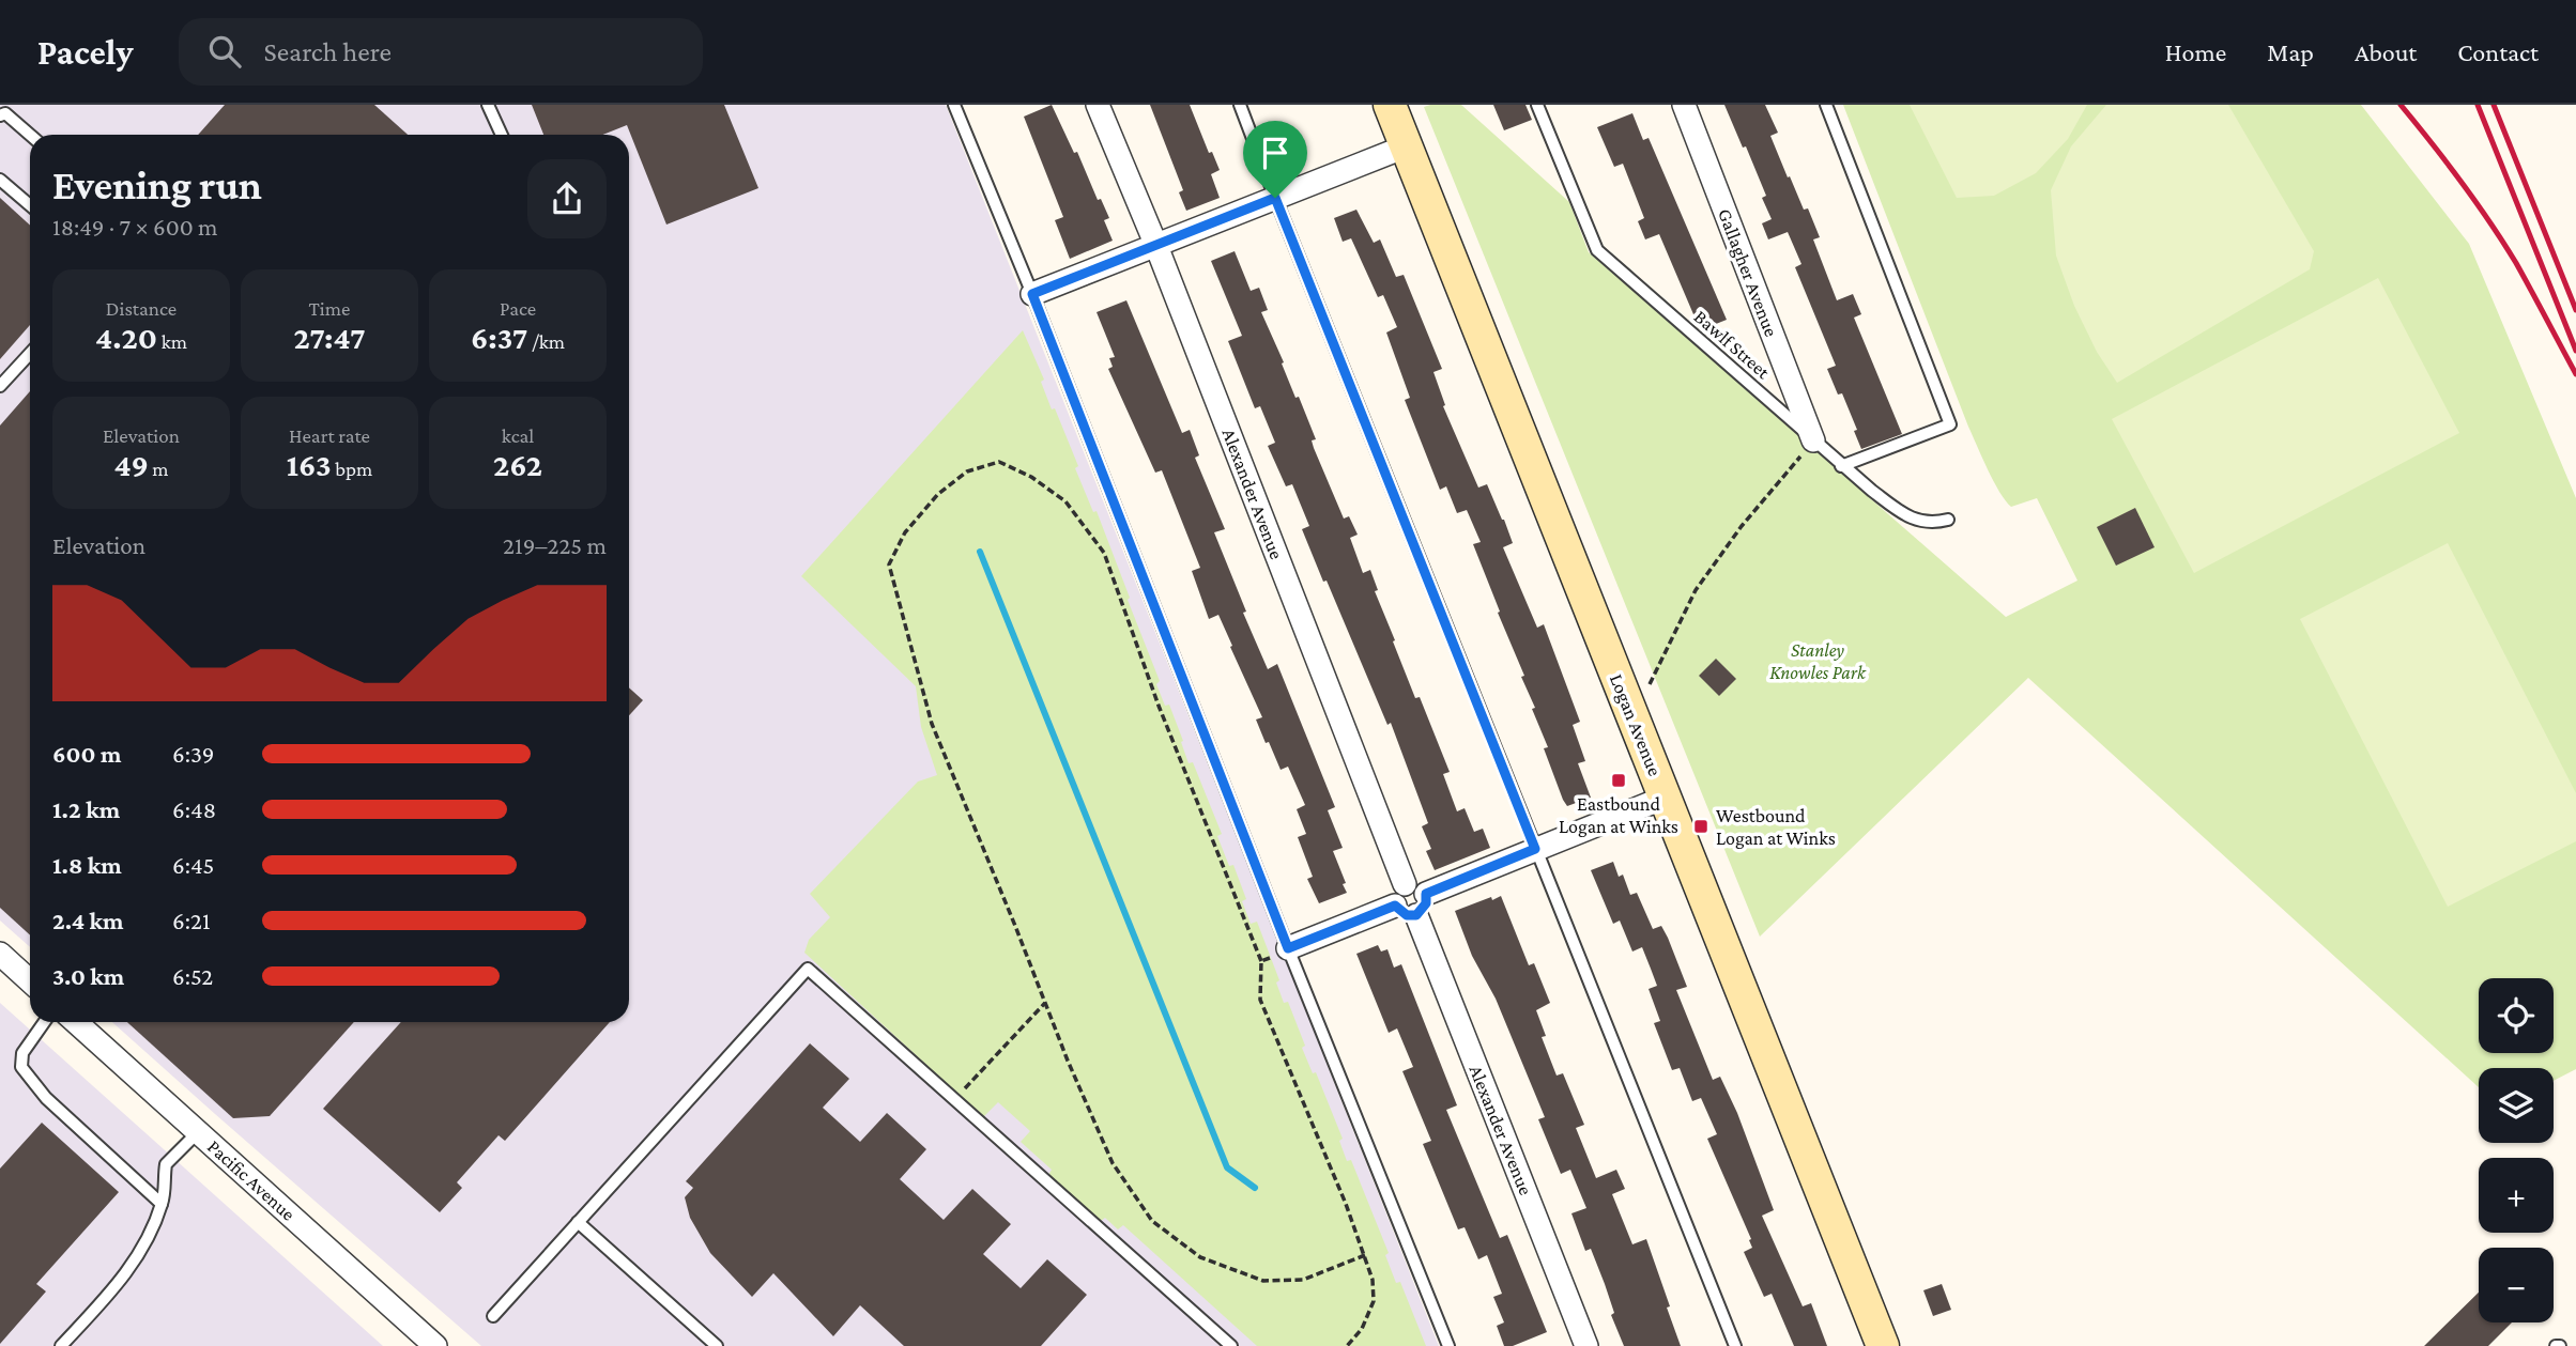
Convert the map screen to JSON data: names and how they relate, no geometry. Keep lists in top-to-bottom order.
{
  "streets": {
    "main road": ["Logan Avenue"],
    "street": ["Gallagher Avenue", "Alexander Avenue", "Pacific Avenue"],
    "lane": ["Bawlf Street"]
  },
  "crossings": [
    ["Gallagher Avenue", "Bawlf Street"]
  ],
  "parks": ["Stanley Knowles Park"],
  "places": {
    "transit": ["Eastbound Logan at Winks", "Westbound Logan at Winks"]
  },
  "page": {
    "header": "Pacely",
    "search": "Search here",
    "nav": [
      "Home",
      "Map",
      "About",
      "Contact"
    ],
    "heading": ["Evening run", "18:49 · 7 × 600 m"],
    "stats": [
      ["Distance", "4.20 km"],
      ["Time", "27:47"],
      ["Pace", "6:37 /km"],
      ["Elevation", "49 m"],
      ["Heart rate", "163 bpm"],
      ["kcal", "262"]
    ],
    "chart": ["Elevation", "219–225 m"],
    "list": [
      {
        "name": "600 m",
        "note": "6:39"
      },
      {
        "name": "1.2 km",
        "note": "6:48"
      },
      {
        "name": "1.8 km",
        "note": "6:45"
      },
      {
        "name": "2.4 km",
        "note": "6:21"
      },
      {
        "name": "3.0 km",
        "note": "6:52"
      }
    ],
    "map_buttons": ["+", "−"]
  }
}
